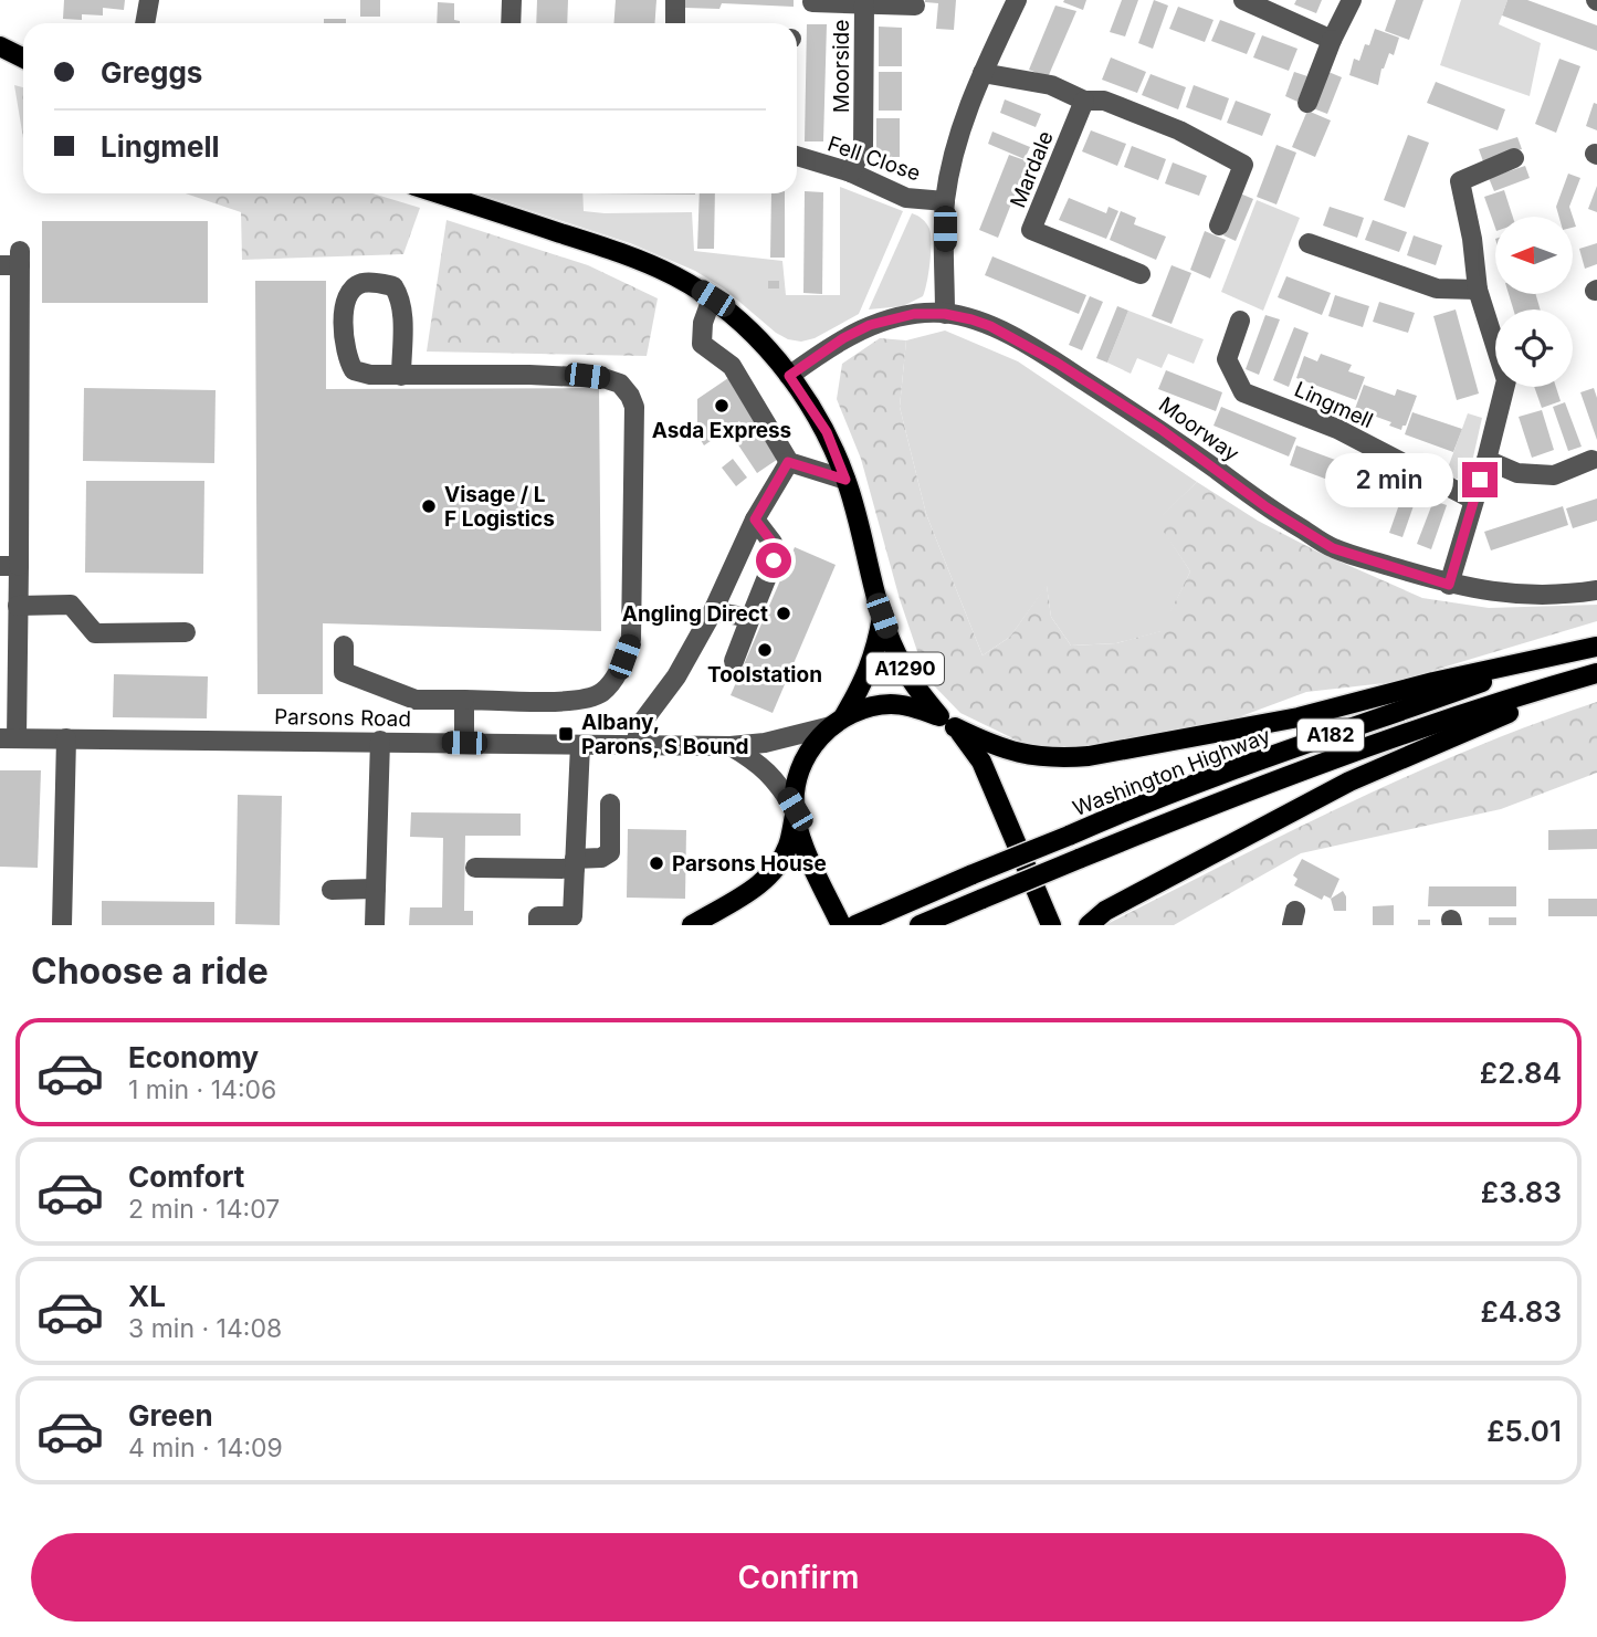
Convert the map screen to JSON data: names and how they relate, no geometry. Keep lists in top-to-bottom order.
{
  "streets": {
    "main road": ["A1290", "A182", "Washington Highway"],
    "street": [
      "Moorside",
      "Fell Close",
      "Mardale",
      "Lingmell",
      "Moorway",
      "Parsons Road"
    ]
  },
  "crossings": [
    ["Moorside", "Fell Close"],
    ["Moorway", "A1290"],
    ["A1290", "Parsons Road"]
  ],
  "places": {
    "other": [
      "Asda Express",
      "Visage / L F Logistics",
      "Angling Direct",
      "Toolstation",
      "Parsons House"
    ],
    "transit": ["Albany, Parons, S Bound"]
  },
  "north": "left",
  "page": {
    "banner": ["Greggs", "Lingmell"],
    "bubble": "2 min",
    "heading": "Choose a ride",
    "list": [
      {
        "name": "Economy",
        "note": "1 min · 14:06",
        "value": "£2.84"
      },
      {
        "name": "Comfort",
        "note": "2 min · 14:07",
        "value": "£3.83"
      },
      {
        "name": "XL",
        "note": "3 min · 14:08",
        "value": "£4.83"
      },
      {
        "name": "Green",
        "note": "4 min · 14:09",
        "value": "£5.01"
      }
    ],
    "buttons": "Confirm"
  }
}
